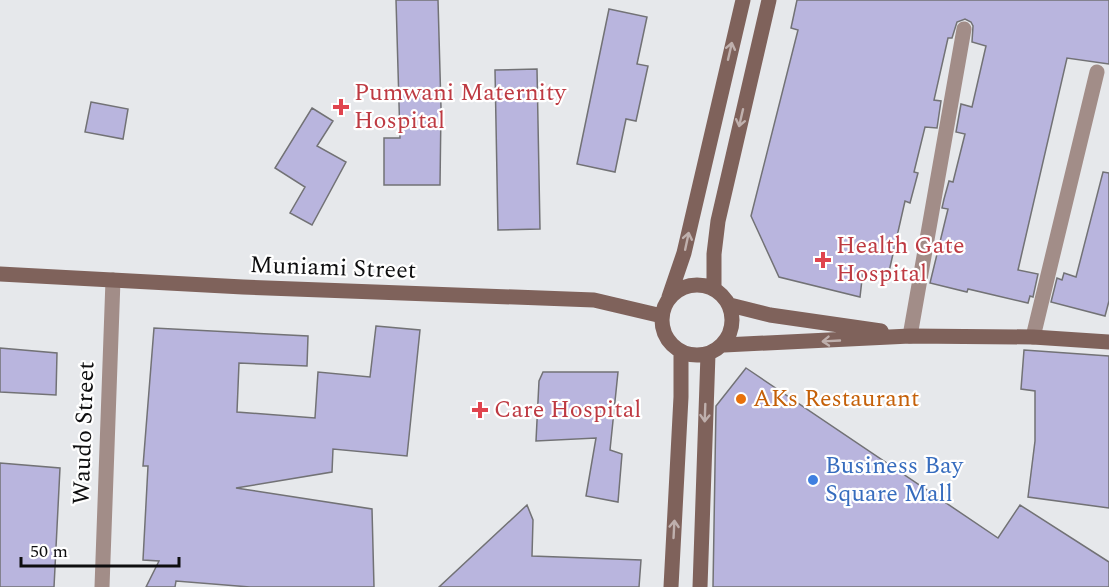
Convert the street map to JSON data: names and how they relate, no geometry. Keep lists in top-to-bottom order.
{
  "streets": {
    "main road": ["Muniami Street"],
    "street": ["Waudo Street"]
  },
  "crossings": [
    ["Muniami Street", "Waudo Street"]
  ],
  "places": {
    "health": ["Pumwani Maternity Hospital", "Health Gate Hospital", "Care Hospital"],
    "other": ["AKs Restaurant", "Business Bay Square Mall"]
  },
  "scale_bar": "50 m"
}
